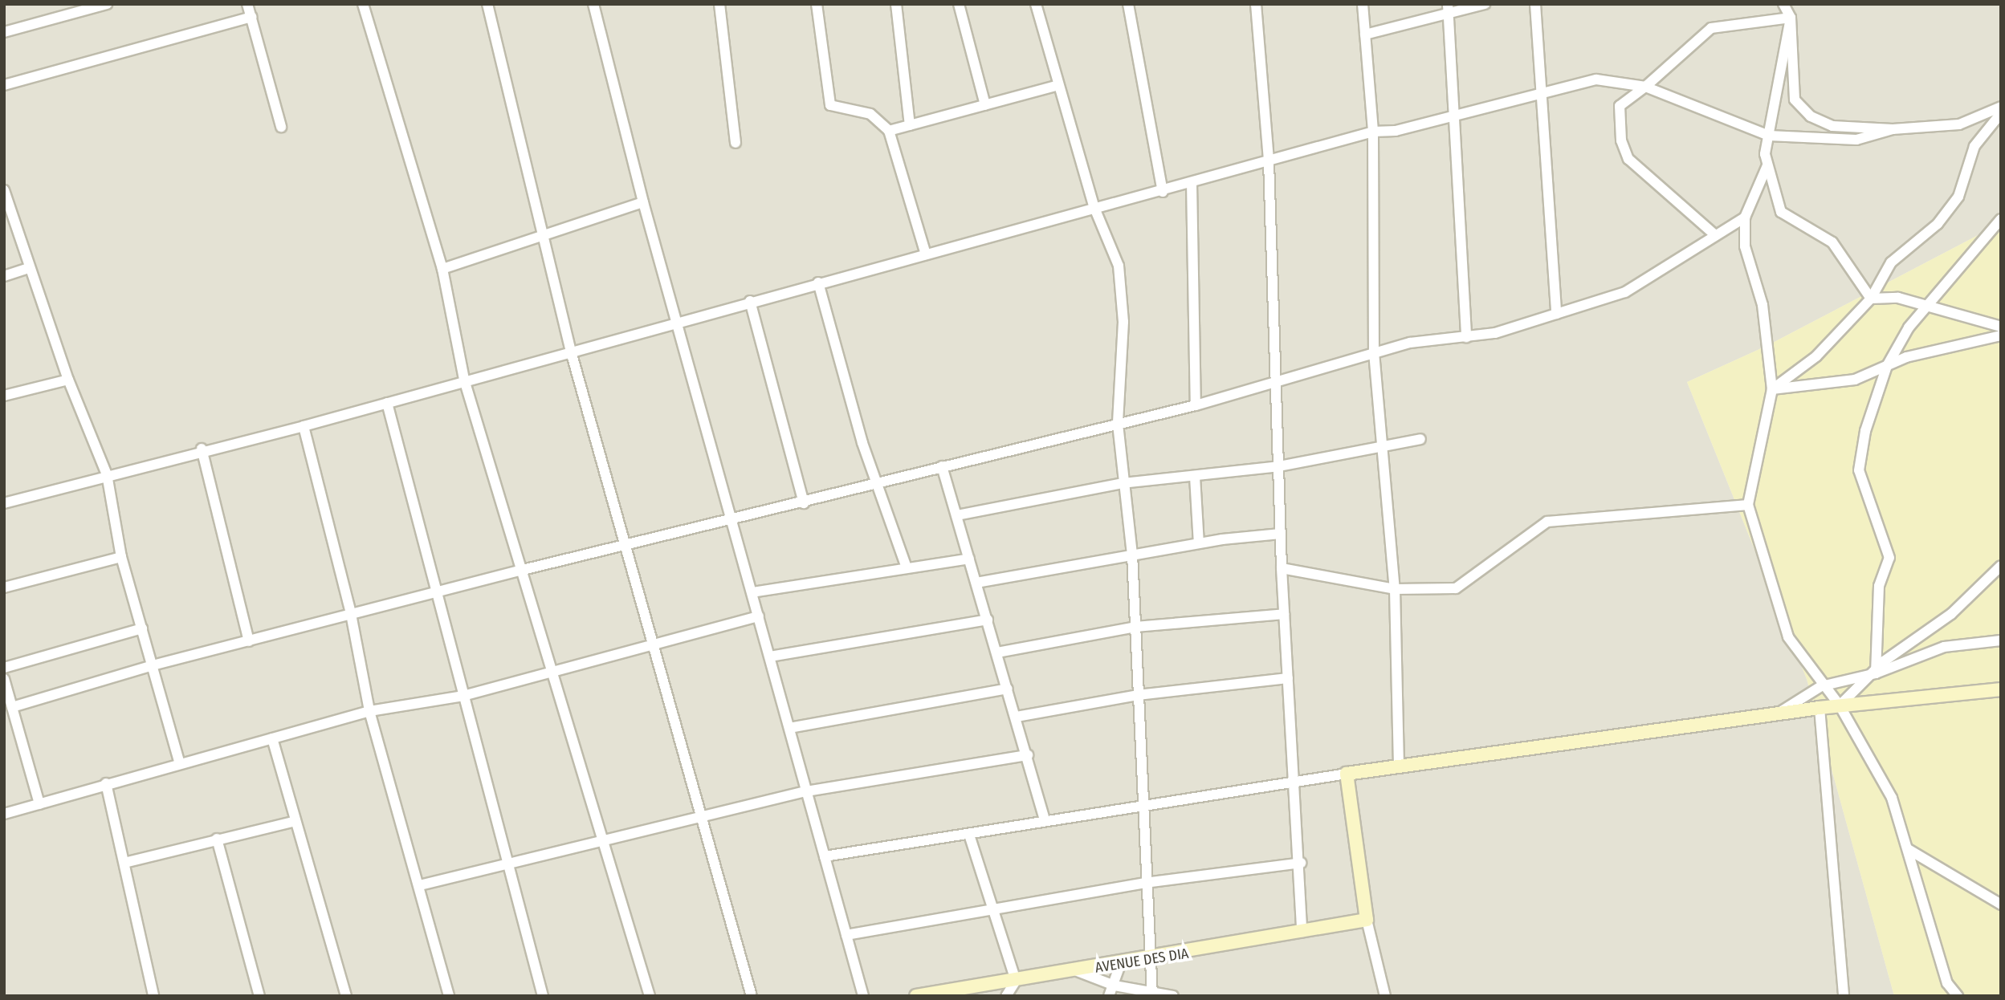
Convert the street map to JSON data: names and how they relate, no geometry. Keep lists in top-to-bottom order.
{
  "streets": {
    "street": ["AVENUE DES DIA"]
  }
}
